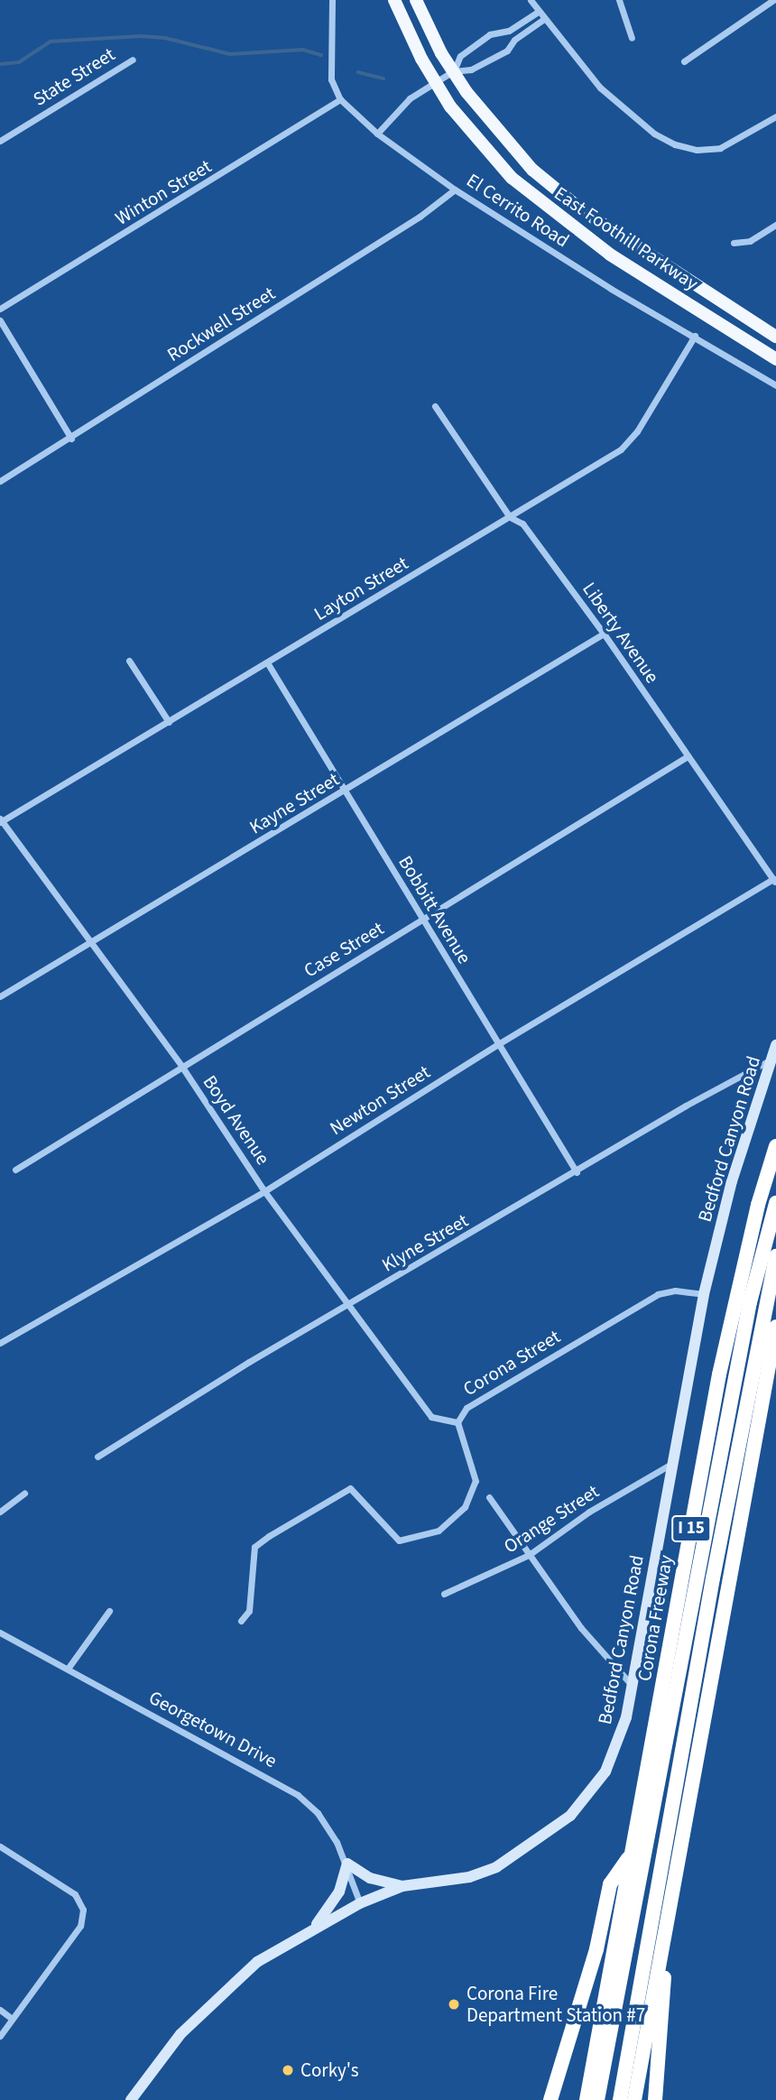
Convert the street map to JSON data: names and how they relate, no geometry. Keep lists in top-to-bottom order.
{
  "streets": {
    "highway": ["I 15", "Corona Freeway"],
    "main road": ["East Foothill Parkway", "Bedford Canyon Road"],
    "street": [
      "State Street",
      "Winton Street",
      "El Cerrito Road",
      "Rockwell Street",
      "Layton Street",
      "Liberty Avenue",
      "Kayne Street",
      "Bobbitt Avenue",
      "Case Street",
      "Newton Street",
      "Boyd Avenue",
      "Klyne Street",
      "Corona Street",
      "Orange Street",
      "Georgetown Drive"
    ]
  },
  "crossings": [
    ["Winton Street", "El Cerrito Road"],
    ["El Cerrito Road", "Rockwell Street"],
    ["El Cerrito Road", "Layton Street"],
    ["Layton Street", "Liberty Avenue"],
    ["Layton Street", "Bobbitt Avenue"],
    ["Layton Street", "Boyd Avenue"],
    ["Liberty Avenue", "Kayne Street"],
    ["Liberty Avenue", "Case Street"],
    ["Liberty Avenue", "Newton Street"],
    ["Kayne Street", "Bobbitt Avenue"],
    ["Kayne Street", "Boyd Avenue"],
    ["Bobbitt Avenue", "Case Street"],
    ["Bobbitt Avenue", "Newton Street"],
    ["Bobbitt Avenue", "Klyne Street"],
    ["Case Street", "Boyd Avenue"],
    ["Newton Street", "Boyd Avenue"],
    ["Boyd Avenue", "Klyne Street"],
    ["Boyd Avenue", "Corona Street"],
    ["Bedford Canyon Road", "Klyne Street"],
    ["Bedford Canyon Road", "Corona Street"],
    ["Bedford Canyon Road", "Orange Street"],
    ["Bedford Canyon Road", "Georgetown Drive"]
  ],
  "places": ["Corona Fire Department Station #7", "Corky's"]
}
